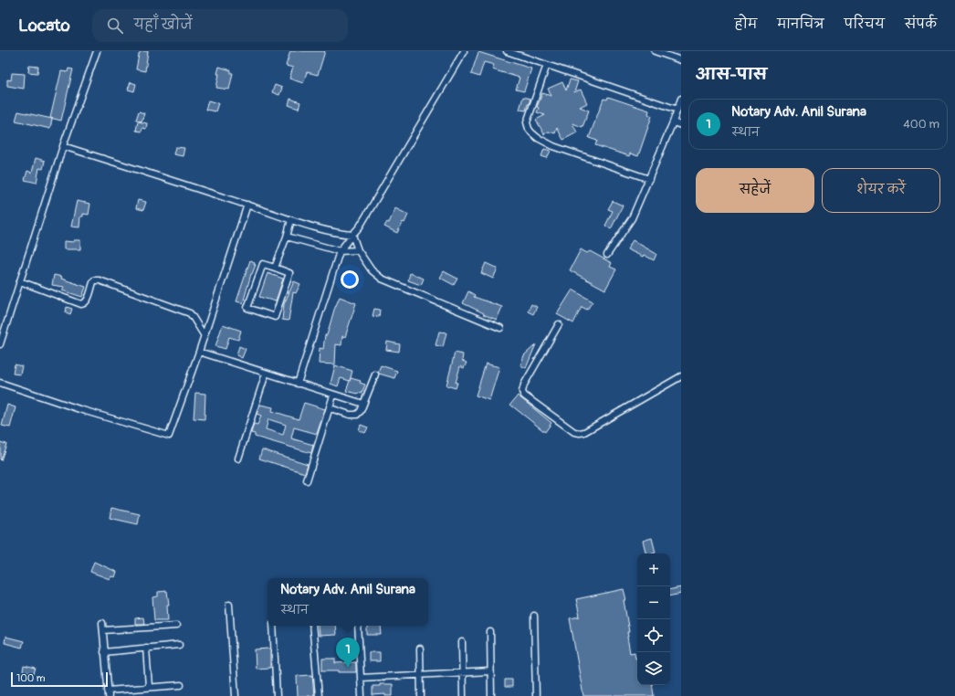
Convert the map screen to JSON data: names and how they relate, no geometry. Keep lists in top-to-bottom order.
{
  "scale_bar": "100 m",
  "page": {
    "header": "Locato",
    "search": "यहाँ खोजें",
    "nav": [
      "होम",
      "मानचित्र",
      "परिचय",
      "संपर्क"
    ],
    "heading": "आस-पास",
    "list": [
      {
        "mark": "1",
        "name": "Notary Adv. Anil Surana",
        "note": "स्थान",
        "value": "400 m"
      }
    ],
    "buttons": ["सहेजें", "शेयर करें"],
    "map_buttons": ["+", "−"],
    "popup": ["Notary Adv. Anil Surana", "स्थान"],
    "pins": "1",
    "scale": "100 m"
  }
}
